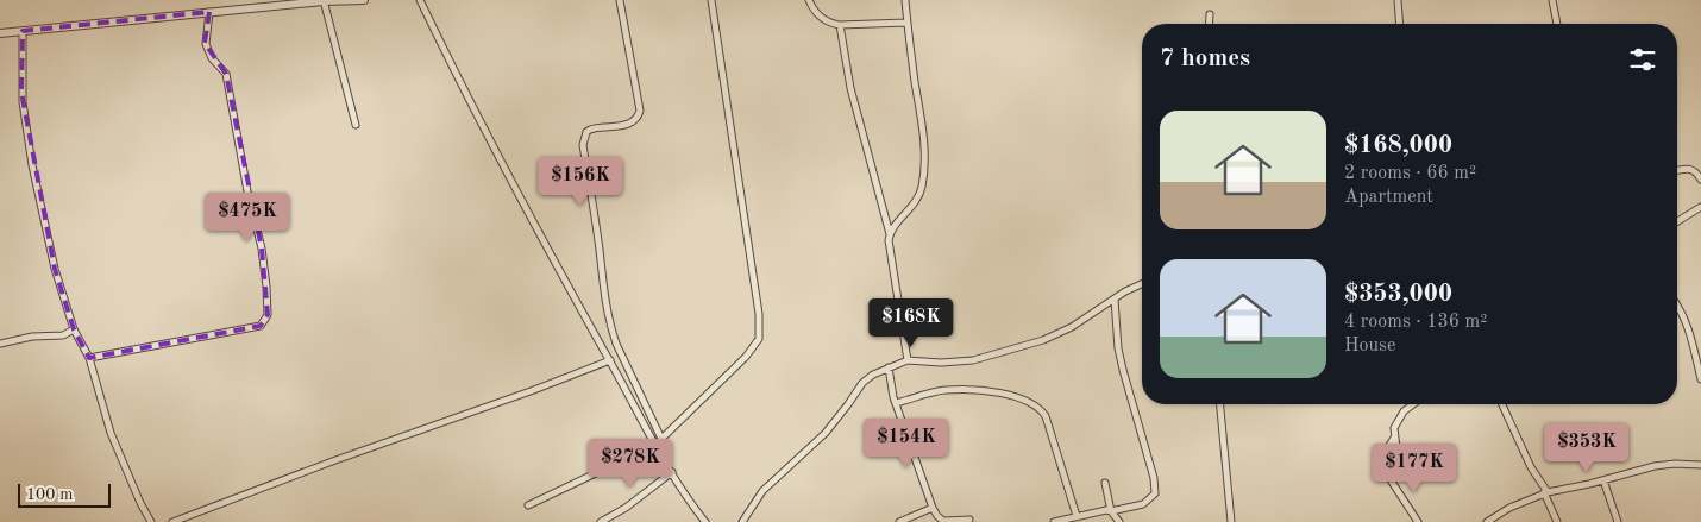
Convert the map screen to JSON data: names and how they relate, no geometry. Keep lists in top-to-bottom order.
{
  "scale_bar": "100 m",
  "page": {
    "heading": "7 homes",
    "list": [
      {
        "name": "$168,000",
        "note": "2 rooms · 66 m² · Apartment"
      },
      {
        "name": "$353,000",
        "note": "4 rooms · 136 m² · House"
      }
    ],
    "price": [
      "$156K",
      "$475K",
      "$168K",
      "$154K",
      "$353K",
      "$278K",
      "$177K"
    ],
    "scale": "100 m"
  }
}
